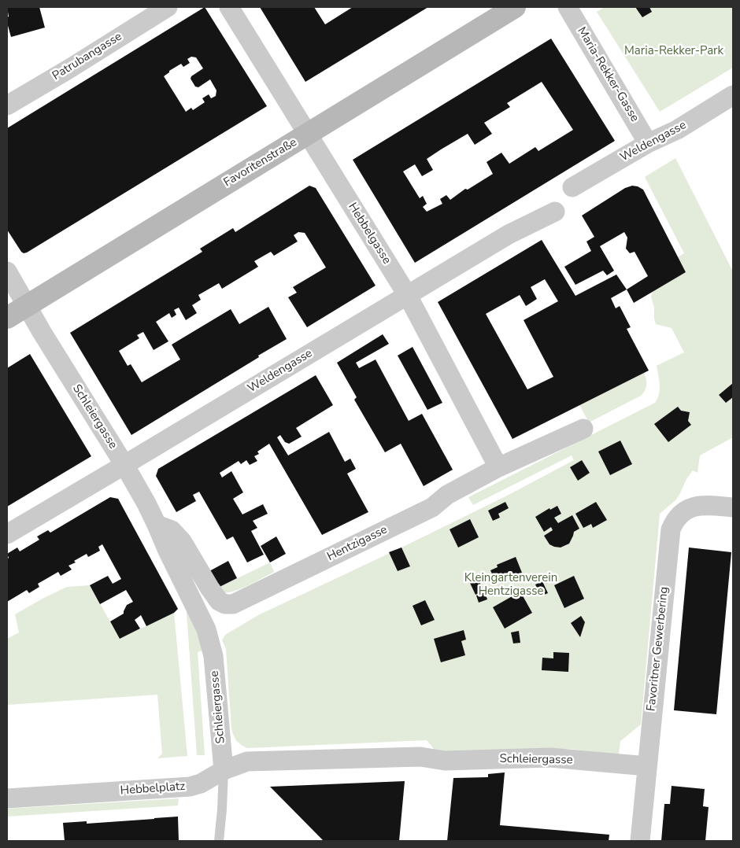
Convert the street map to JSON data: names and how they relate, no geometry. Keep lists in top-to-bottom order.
{
  "streets": {
    "main road": ["Favoritenstraße"],
    "street": [
      "Patrubangasse",
      "Maria-Rekker-Gasse",
      "Weldengasse",
      "Hebbelgasse",
      "Schleiergasse",
      "Hentzigasse",
      "Favoritner Gewerbering",
      "Hebbelplatz"
    ]
  },
  "crossings": [
    ["Maria-Rekker-Gasse", "Weldengasse"],
    ["Weldengasse", "Hebbelgasse"],
    ["Weldengasse", "Schleiergasse"],
    ["Favoritenstraße", "Hebbelgasse"],
    ["Favoritenstraße", "Schleiergasse"],
    ["Hebbelgasse", "Hentzigasse"],
    ["Schleiergasse", "Hentzigasse"],
    ["Schleiergasse", "Favoritner Gewerbering"],
    ["Schleiergasse", "Hebbelplatz"]
  ],
  "parks": ["Maria-Rekker-Park", "Kleingartenverein Hentzigasse"]
}
